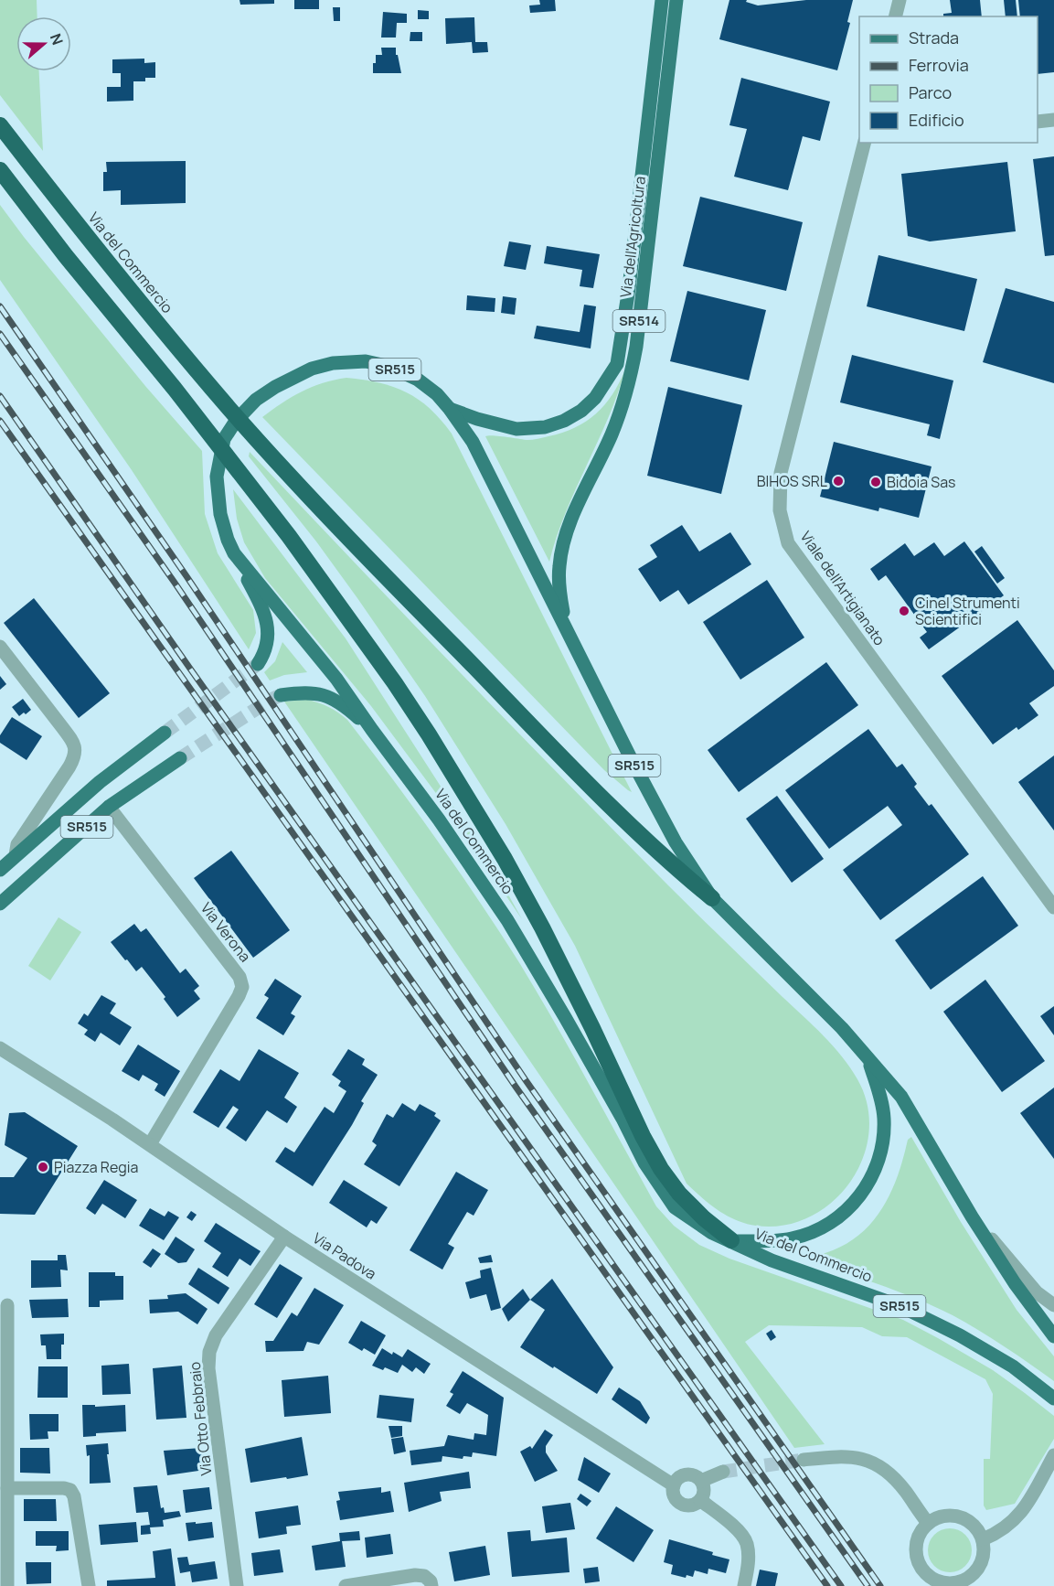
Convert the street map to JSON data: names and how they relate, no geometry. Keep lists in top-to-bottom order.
{
  "streets": {
    "highway": ["Via del Commercio"],
    "main road": ["Via dell'Agricoltura", "SR514", "SR515"],
    "street": [
      "Viale dell'Artigianato",
      "Via Verona",
      "Via Padova",
      "Via Otto Febbraio"
    ]
  },
  "crossings": [
    ["Via dell'Agricoltura", "Via del Commercio"],
    ["Via del Commercio", "SR515"],
    ["SR515", "Via Verona"],
    ["Via Verona", "Via Padova"],
    ["Via Padova", "Via Otto Febbraio"]
  ],
  "places": [
    "BIHOS SRL",
    "Bidoia Sas",
    "Cinel Strumenti Scientifici",
    "Piazza Regia"
  ],
  "legend": [
    "Strada",
    "Ferrovia",
    "Parco",
    "Edificio"
  ],
  "north": "right"
}
